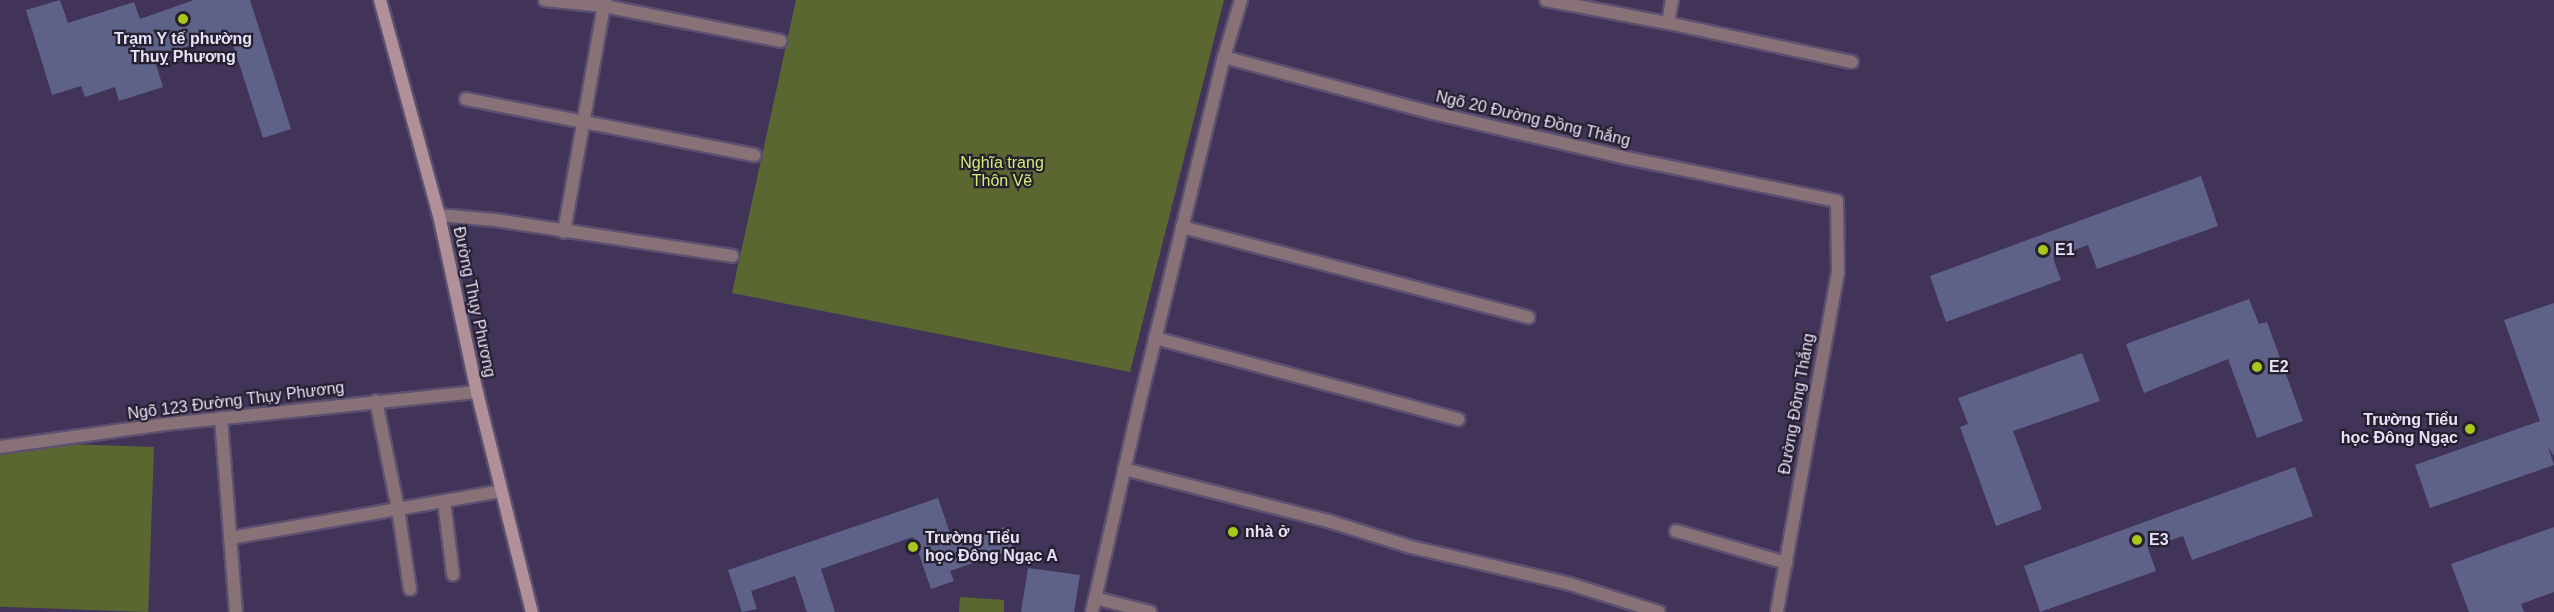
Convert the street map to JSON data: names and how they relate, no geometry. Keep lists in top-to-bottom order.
{
  "streets": {
    "main road": ["Đường Thụy Phương"],
    "street": ["Ngõ 20 Đường Đồng Thắng", "Ngõ 123 Đường Thụy Phương", "Đường Đông Thắng"]
  },
  "crossings": [
    ["Ngõ 20 Đường Đồng Thắng", "Đường Đông Thắng"],
    ["Đường Thụy Phương", "Ngõ 123 Đường Thụy Phương"]
  ],
  "parks": ["Nghĩa trang Thôn Vẽ"],
  "places": [
    "Trạm Y tế phường Thuỵ Phương",
    "E1",
    "E2",
    "Trường Tiểu học Đông Ngạc",
    "nhà ở",
    "E3",
    "Trường Tiểu học Đông Ngạc A"
  ]
}
